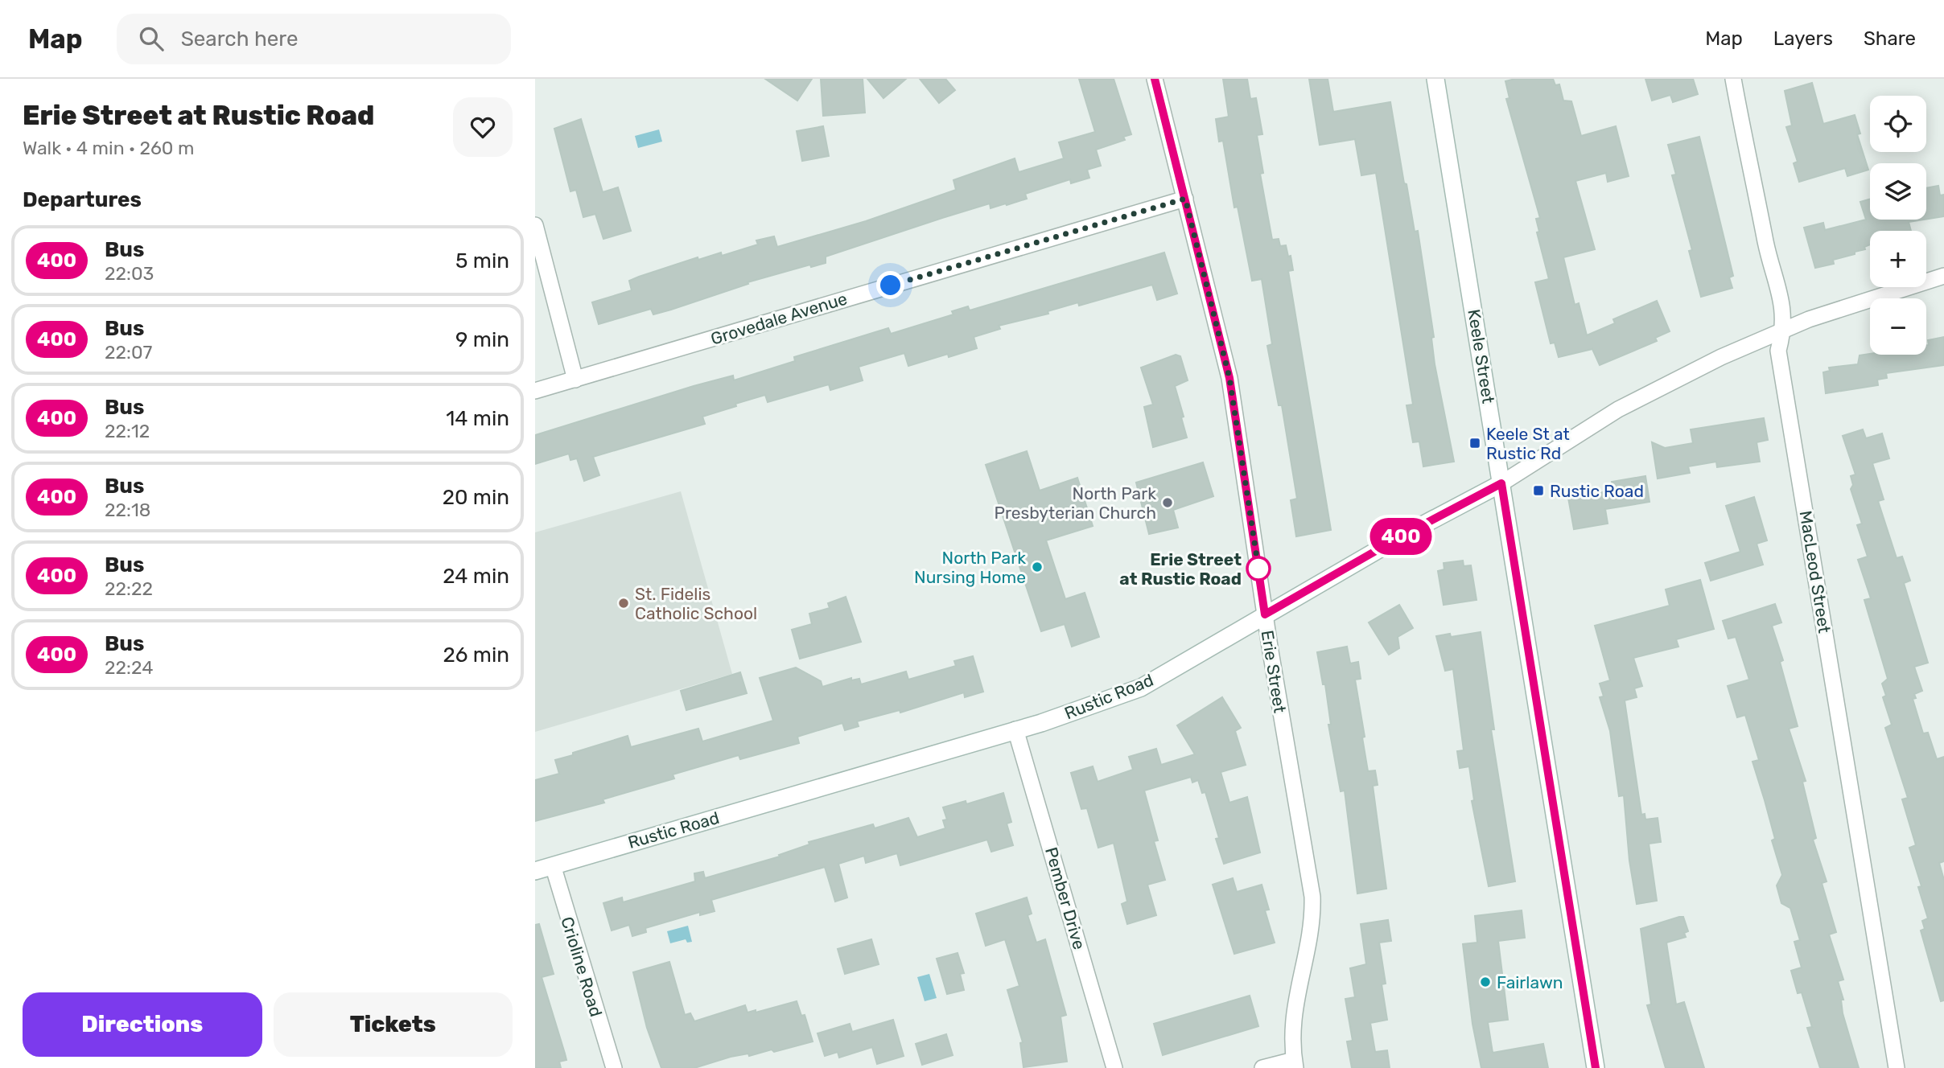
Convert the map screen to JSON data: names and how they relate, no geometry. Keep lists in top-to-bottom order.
{
  "streets": {
    "street": [
      "Grovedale Avenue",
      "Keele Street",
      "MacLeod Street",
      "Erie Street",
      "Rustic Road",
      "Pember Drive",
      "Crioline Road"
    ]
  },
  "crossings": [
    ["Grovedale Avenue", "Erie Street"],
    ["Keele Street", "Rustic Road"],
    ["MacLeod Street", "Rustic Road"],
    ["Erie Street", "Rustic Road"],
    ["Rustic Road", "Pember Drive"],
    ["Rustic Road", "Crioline Road"]
  ],
  "places": {
    "transit": ["Keele St at Rustic Rd", "Rustic Road"],
    "other": [
      "North Park Presbyterian Church",
      "North Park Nursing Home",
      "Erie Street at Rustic Road",
      "St. Fidelis Catholic School",
      "Fairlawn"
    ]
  },
  "lines": ["bus line 400"],
  "page": {
    "header": "Map",
    "search": "Search here",
    "nav": ["Map", "Layers", "Share"],
    "heading": [
      ["Erie Street at Rustic Road", "Walk · 4 min · 260 m"],
      "Departures"
    ],
    "on_map": "400",
    "map_buttons": ["+", "−"],
    "list": [
      {
        "mark": "400",
        "name": "Bus",
        "note": "22:03",
        "value": "5 min"
      },
      {
        "mark": "400",
        "name": "Bus",
        "note": "22:07",
        "value": "9 min"
      },
      {
        "mark": "400",
        "name": "Bus",
        "note": "22:12",
        "value": "14 min"
      },
      {
        "mark": "400",
        "name": "Bus",
        "note": "22:18",
        "value": "20 min"
      },
      {
        "mark": "400",
        "name": "Bus",
        "note": "22:22",
        "value": "24 min"
      },
      {
        "mark": "400",
        "name": "Bus",
        "note": "22:24",
        "value": "26 min"
      }
    ],
    "buttons": ["Directions", "Tickets"]
  }
}
